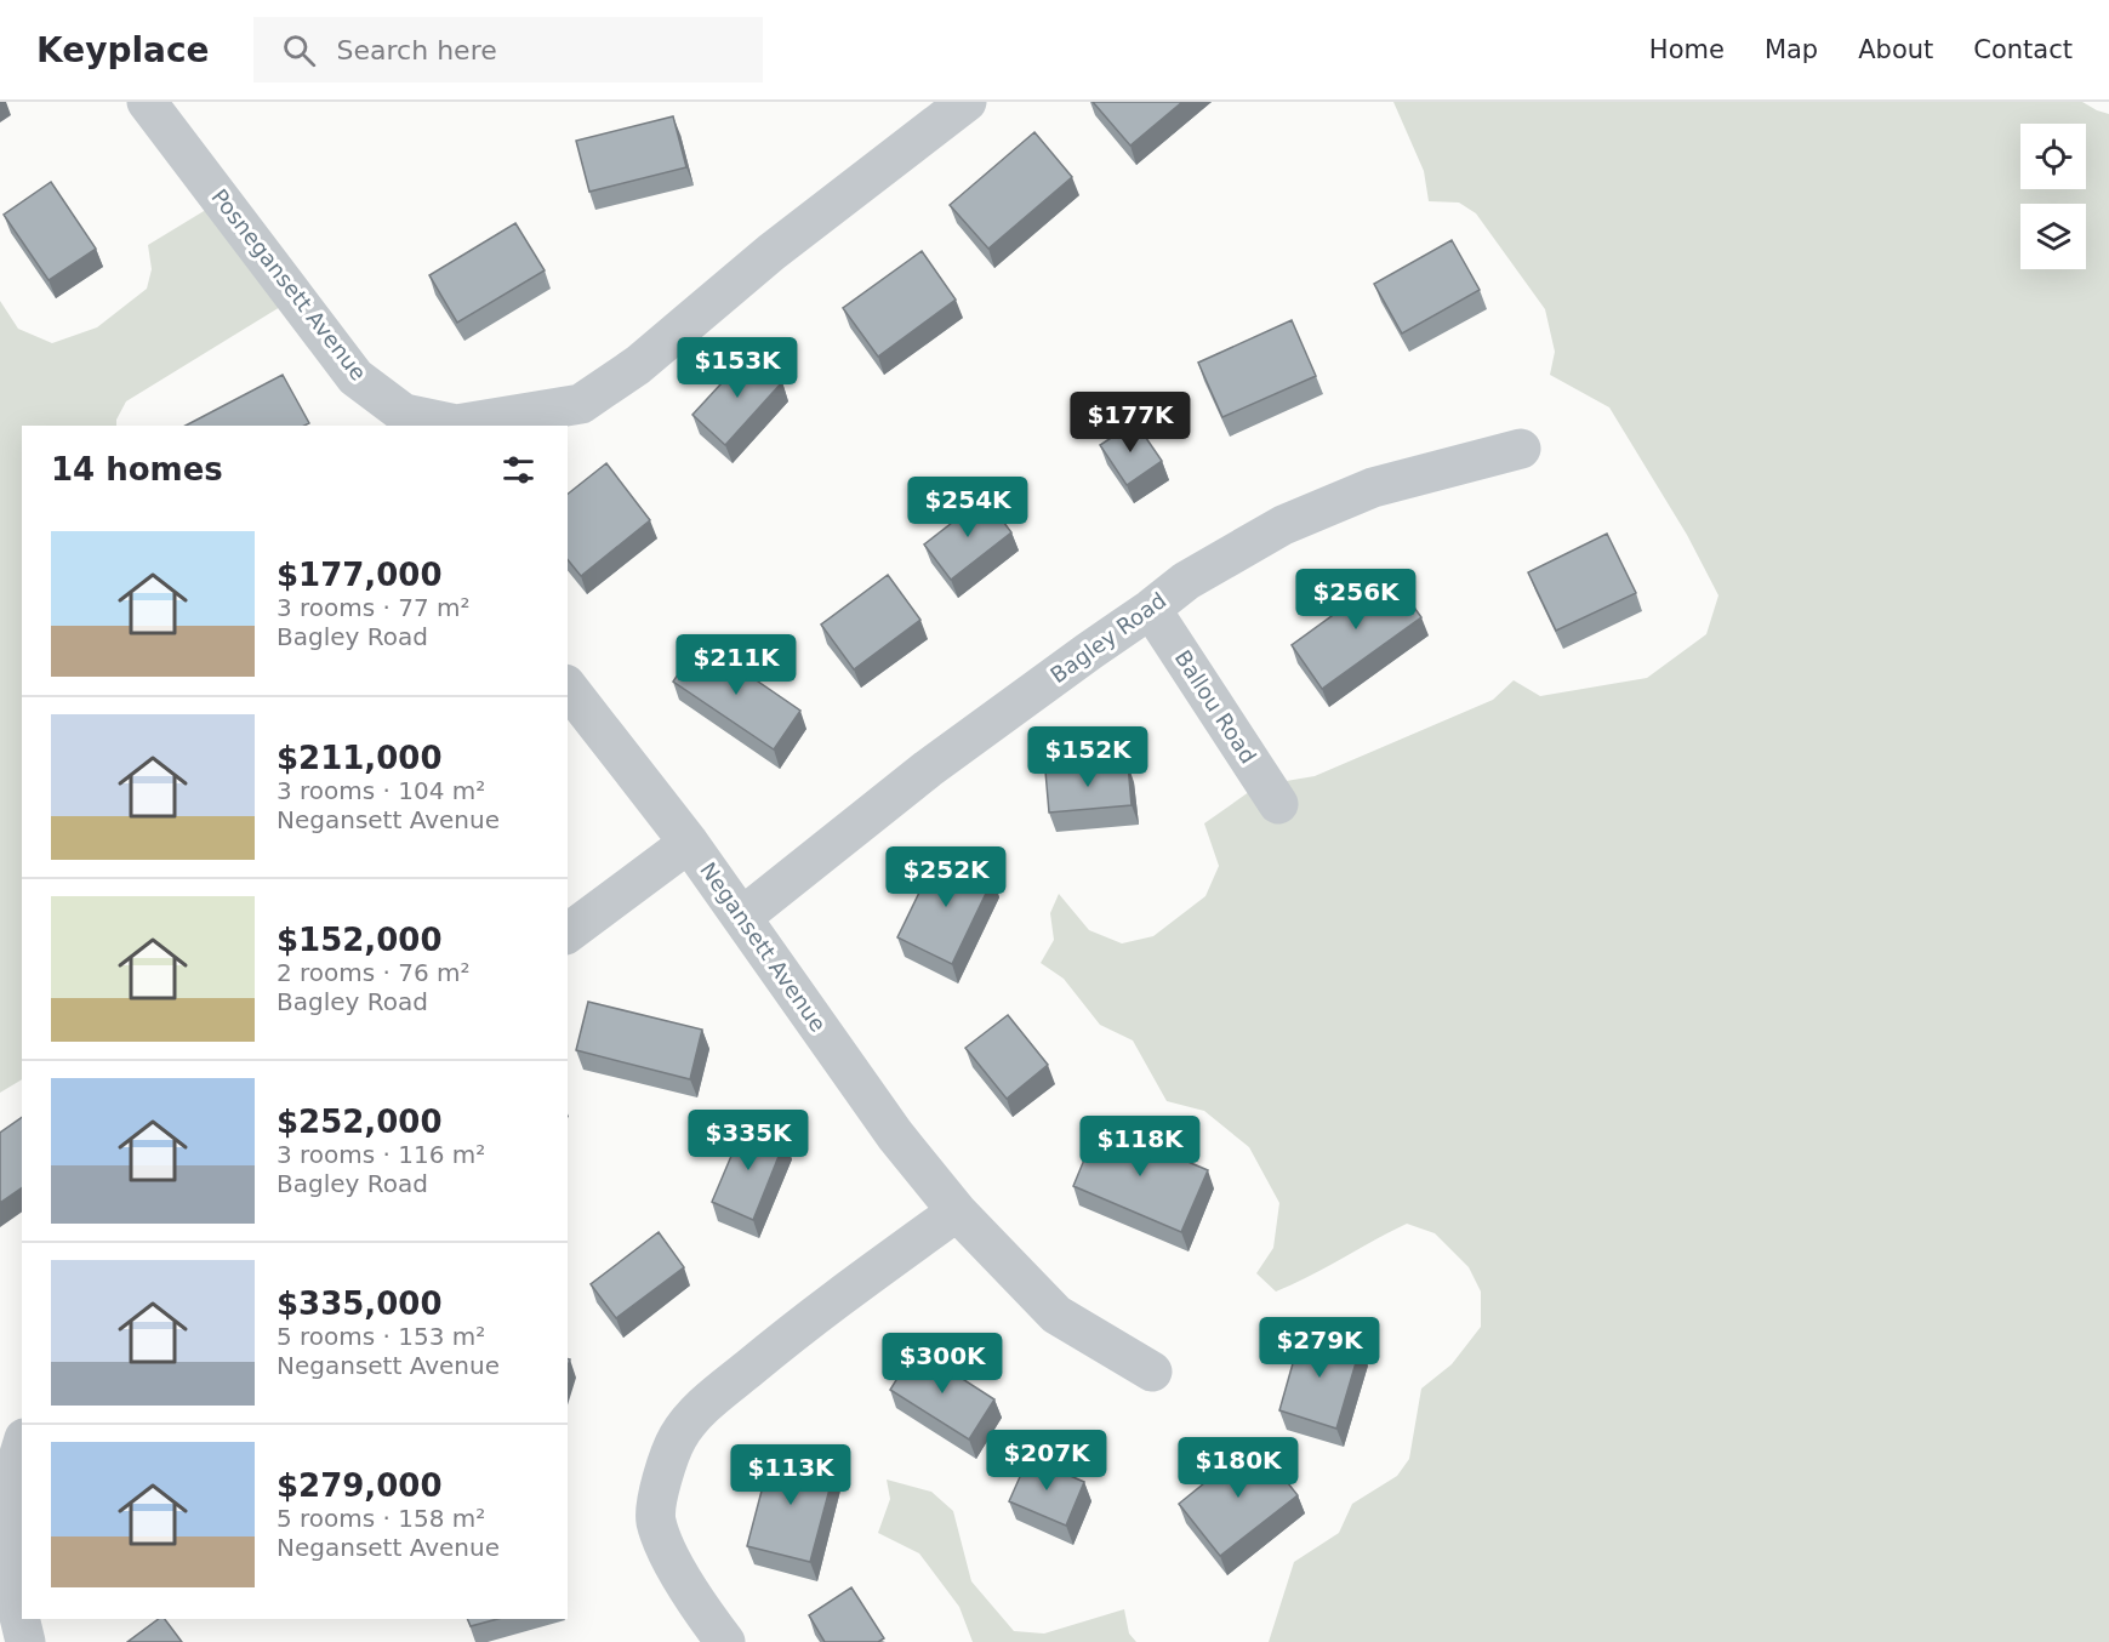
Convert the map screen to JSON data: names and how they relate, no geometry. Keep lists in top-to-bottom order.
{
  "streets": {
    "street": [
      "Posnegansett Avenue",
      "Bagley Road",
      "Ballou Road",
      "Negansett Avenue"
    ]
  },
  "crossings": [
    ["Bagley Road", "Ballou Road"],
    ["Bagley Road", "Negansett Avenue"]
  ],
  "page": {
    "header": "Keyplace",
    "search": "Search here",
    "nav": [
      "Home",
      "Map",
      "About",
      "Contact"
    ],
    "price": [
      "$153K",
      "$177K",
      "$254K",
      "$256K",
      "$211K",
      "$152K",
      "$252K",
      "$335K",
      "$118K",
      "$279K",
      "$300K",
      "$207K",
      "$180K",
      "$113K"
    ],
    "heading": "14 homes",
    "list": [
      {
        "name": "$177,000",
        "note": "3 rooms · 77 m² · Bagley Road"
      },
      {
        "name": "$211,000",
        "note": "3 rooms · 104 m² · Negansett Avenue"
      },
      {
        "name": "$152,000",
        "note": "2 rooms · 76 m² · Bagley Road"
      },
      {
        "name": "$252,000",
        "note": "3 rooms · 116 m² · Bagley Road"
      },
      {
        "name": "$335,000",
        "note": "5 rooms · 153 m² · Negansett Avenue"
      },
      {
        "name": "$279,000",
        "note": "5 rooms · 158 m² · Negansett Avenue"
      }
    ]
  }
}
